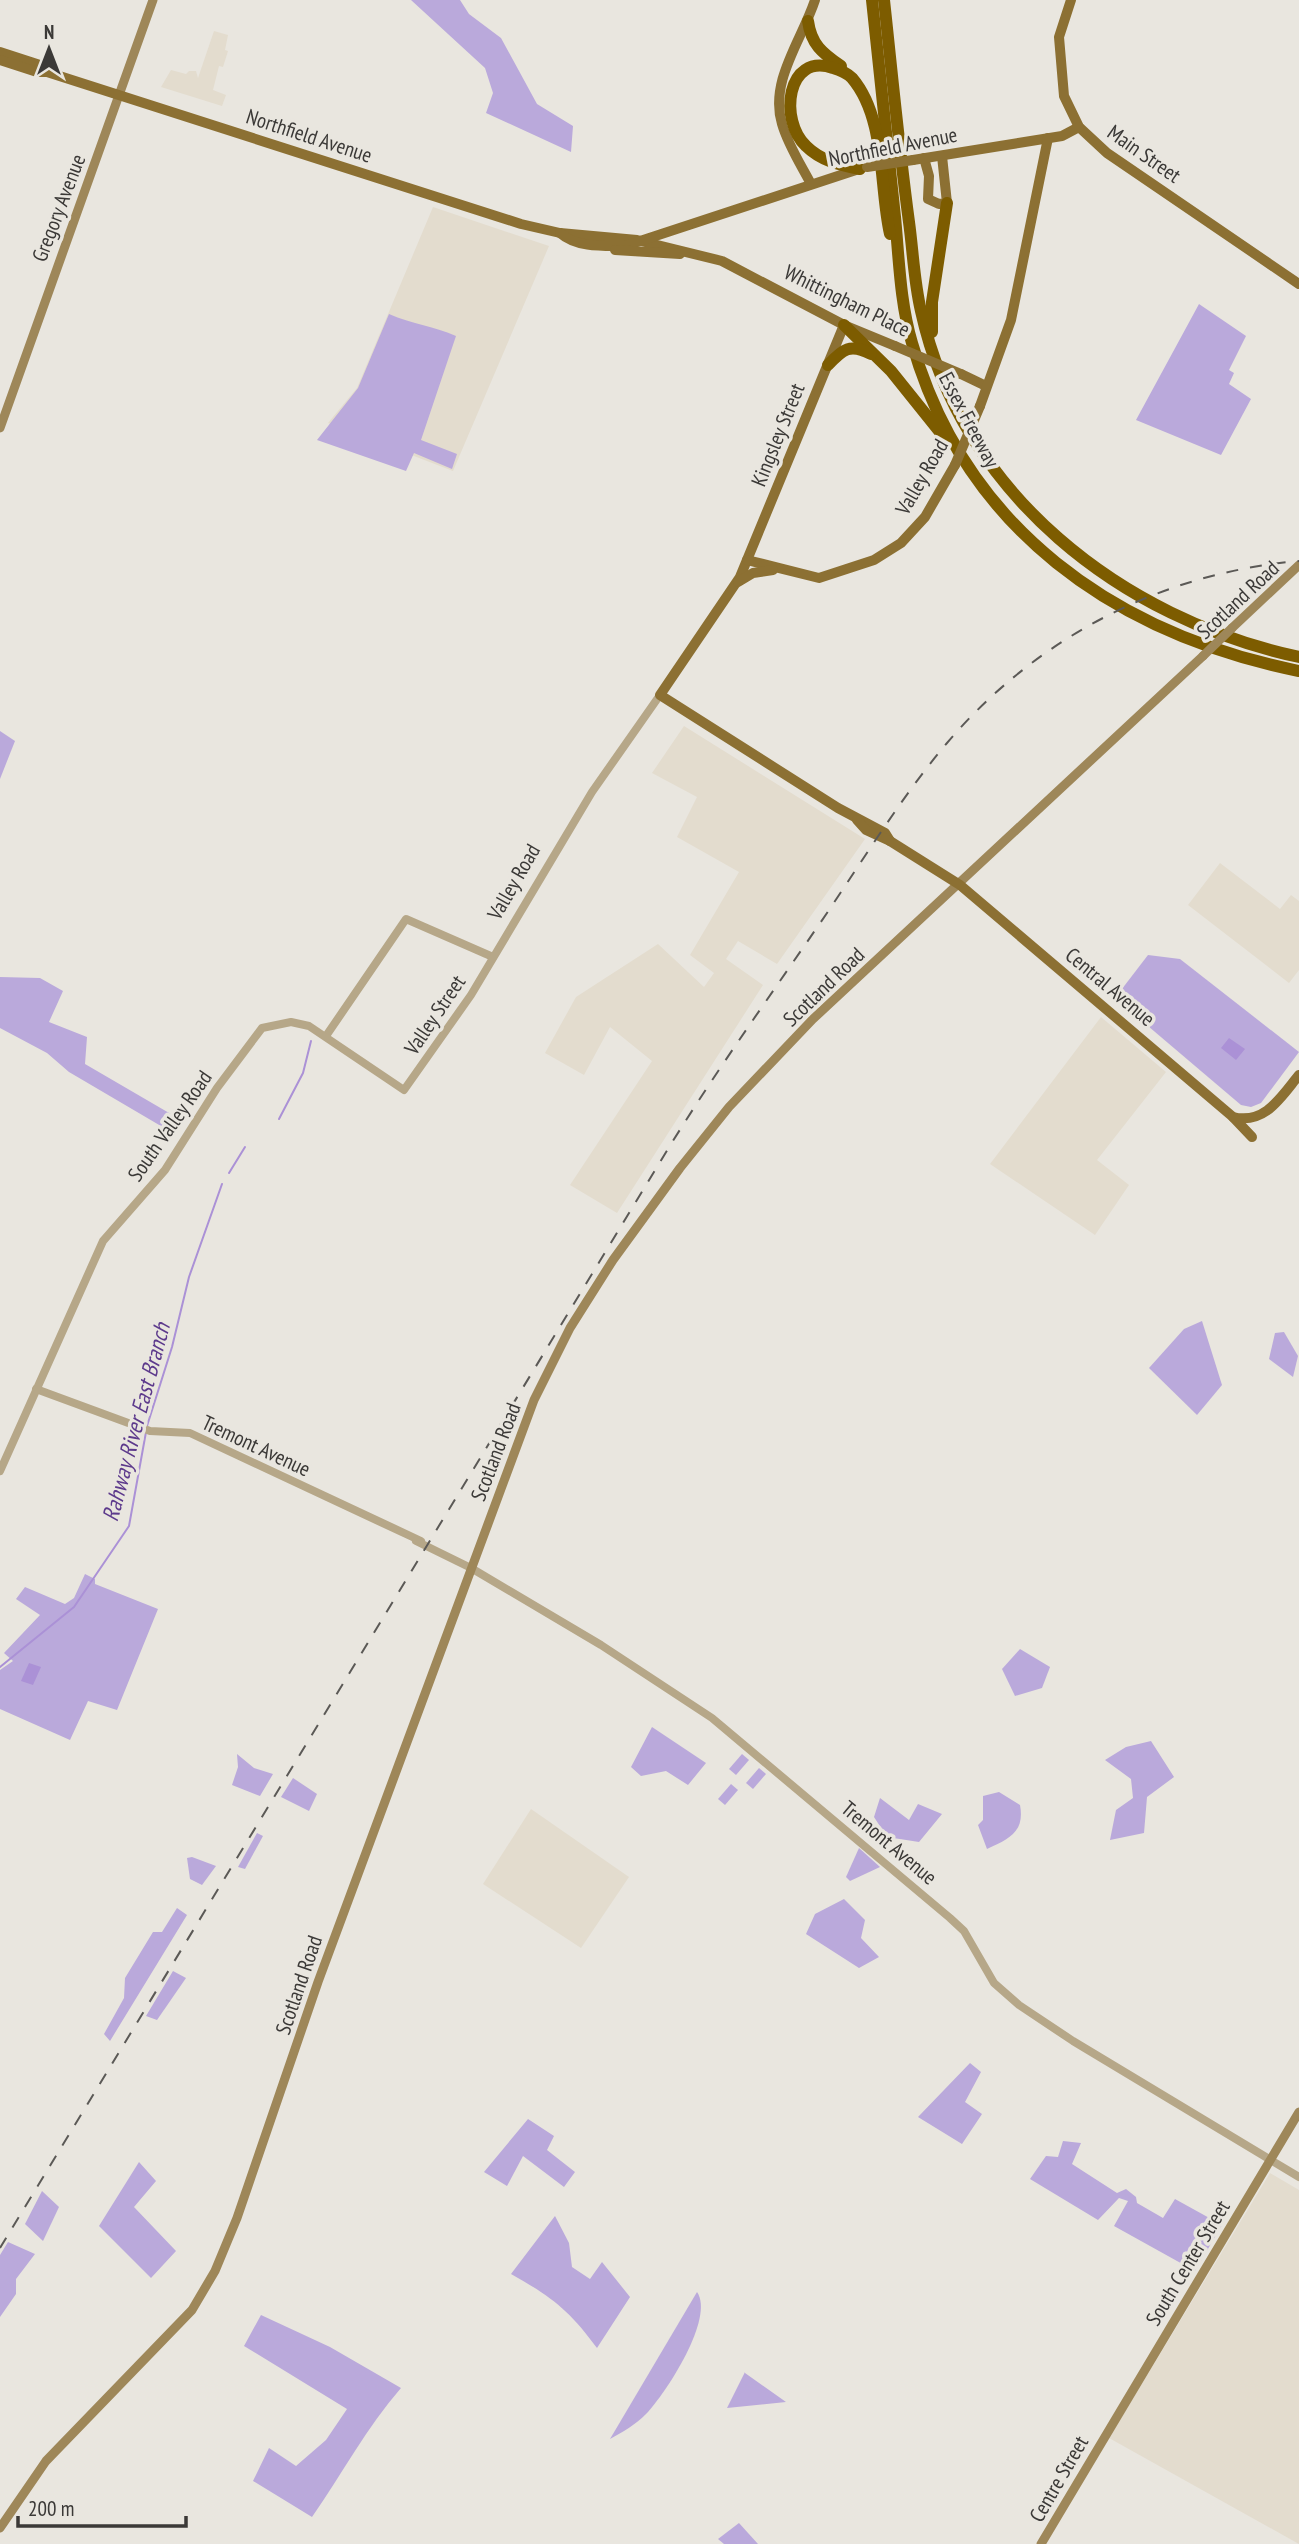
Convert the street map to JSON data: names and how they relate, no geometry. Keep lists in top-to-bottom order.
{
  "streets": {
    "highway": ["Essex Freeway"],
    "main road": [
      "Northfield Avenue",
      "Main Street",
      "Gregory Avenue",
      "Whittingham Place",
      "Kingsley Street",
      "Valley Road",
      "Scotland Road",
      "Central Avenue",
      "South Center Street",
      "Centre Street"
    ],
    "street": ["Valley Street", "South Valley Road", "Tremont Avenue"]
  },
  "crossings": [
    ["Northfield Avenue", "Main Street"],
    ["Northfield Avenue", "Gregory Avenue"],
    ["Northfield Avenue", "Whittingham Place"],
    ["Northfield Avenue", "Valley Road"],
    ["Whittingham Place", "Kingsley Street"],
    ["Whittingham Place", "Valley Road"],
    ["Essex Freeway", "Valley Road"],
    ["Kingsley Street", "Valley Road"],
    ["Valley Road", "Central Avenue"],
    ["Valley Road", "Valley Street"],
    ["Scotland Road", "Central Avenue"],
    ["Scotland Road", "Tremont Avenue"],
    ["Valley Street", "South Valley Road"],
    ["South Valley Road", "Tremont Avenue"],
    ["Tremont Avenue", "South Center Street"],
    ["South Center Street", "Centre Street"]
  ],
  "water": ["Rahway River East Branch"],
  "scale_bar": "200 m",
  "north": "top"
}
